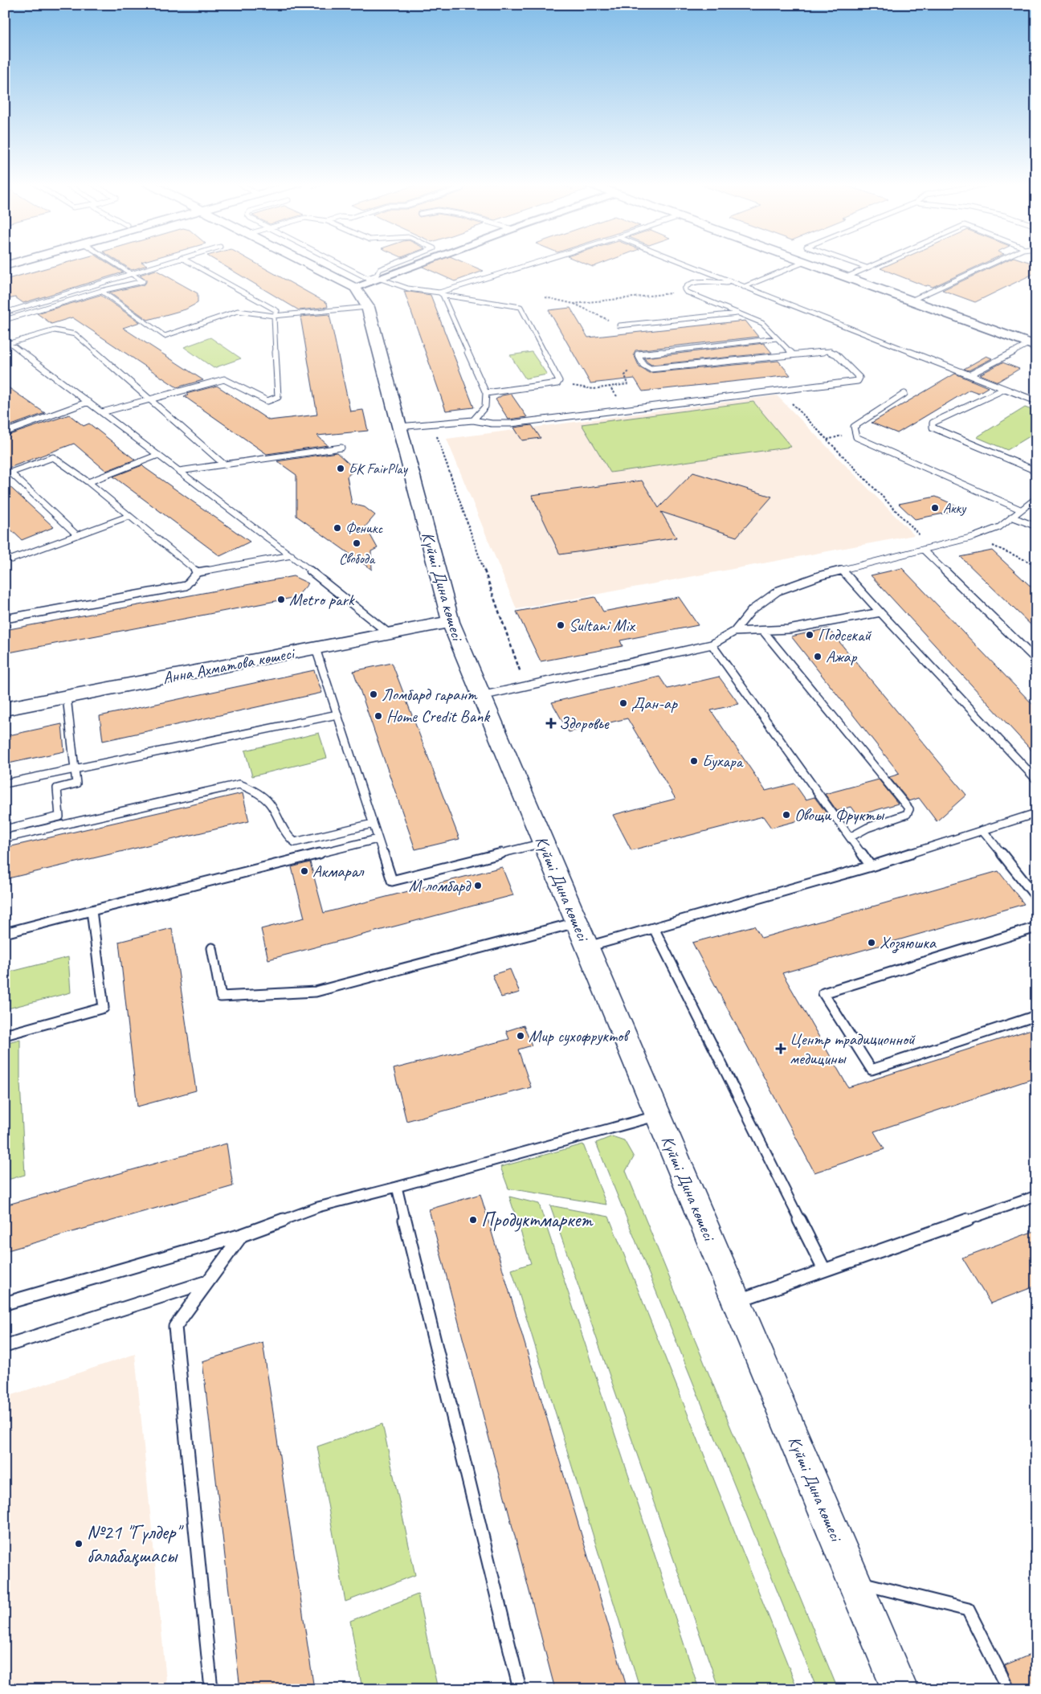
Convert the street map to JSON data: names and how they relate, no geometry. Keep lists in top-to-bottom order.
{
  "streets": {
    "street": ["Күйші Дина көшесі", "Анна Ахматова көшесі"]
  },
  "crossings": [
    ["Күйші Дина көшесі", "Анна Ахматова көшесі"]
  ],
  "places": {
    "other": [
      "БК FairPlay",
      "Акку",
      "Феникс",
      "Свобода",
      "Metro park",
      "Sultani Mix",
      "Подсекай",
      "Ажар",
      "Ломбард гарант",
      "Дан-ар",
      "Home Credit Bank",
      "Бухара",
      "Овощи Фрукты",
      "Акмарал",
      "М ломбард",
      "Хозяюшка",
      "Мир сухофруктов",
      "Продуктмаркет",
      "№21 \"Гүлдер\" балабақшасы"
    ],
    "health": ["Здоровье", "Центр традиционной медицины"]
  }
}
